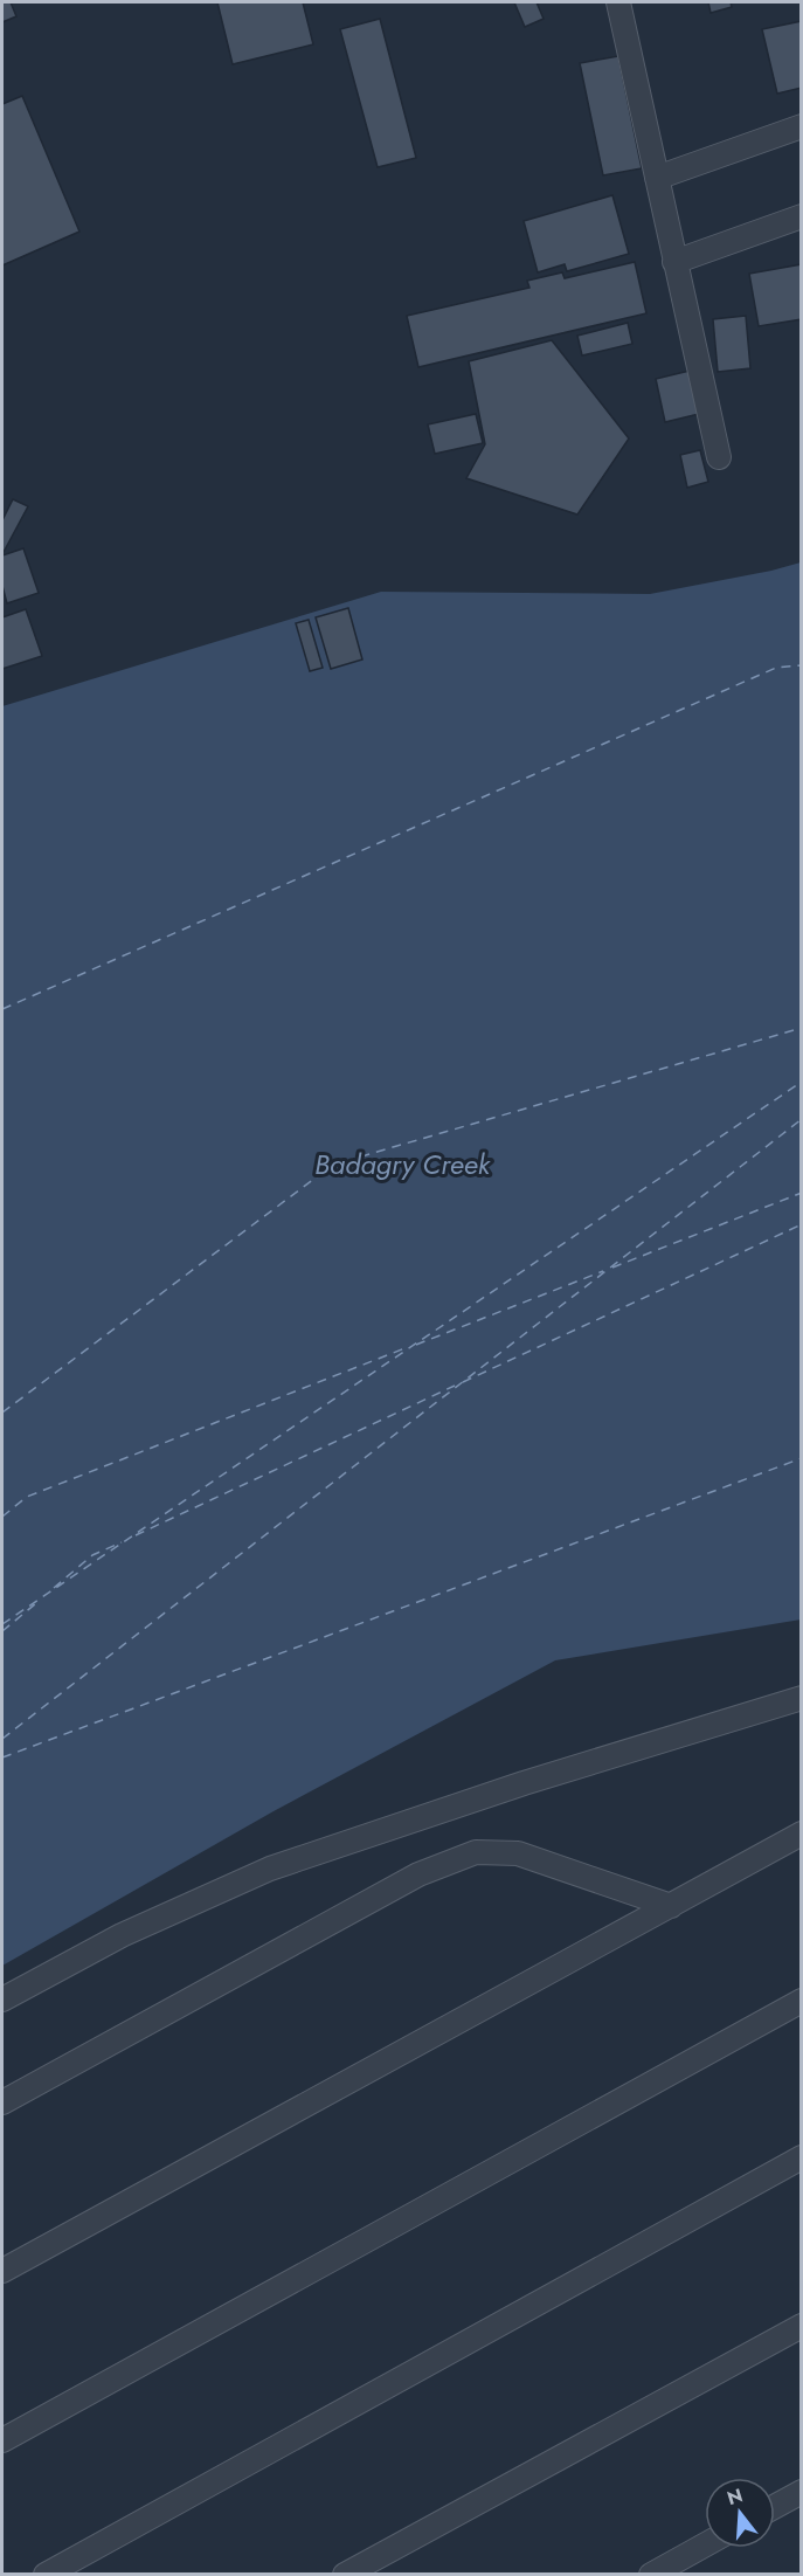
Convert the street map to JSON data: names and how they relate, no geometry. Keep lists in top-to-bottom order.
{
  "water": ["Badagry Creek"],
  "north": "top"
}
